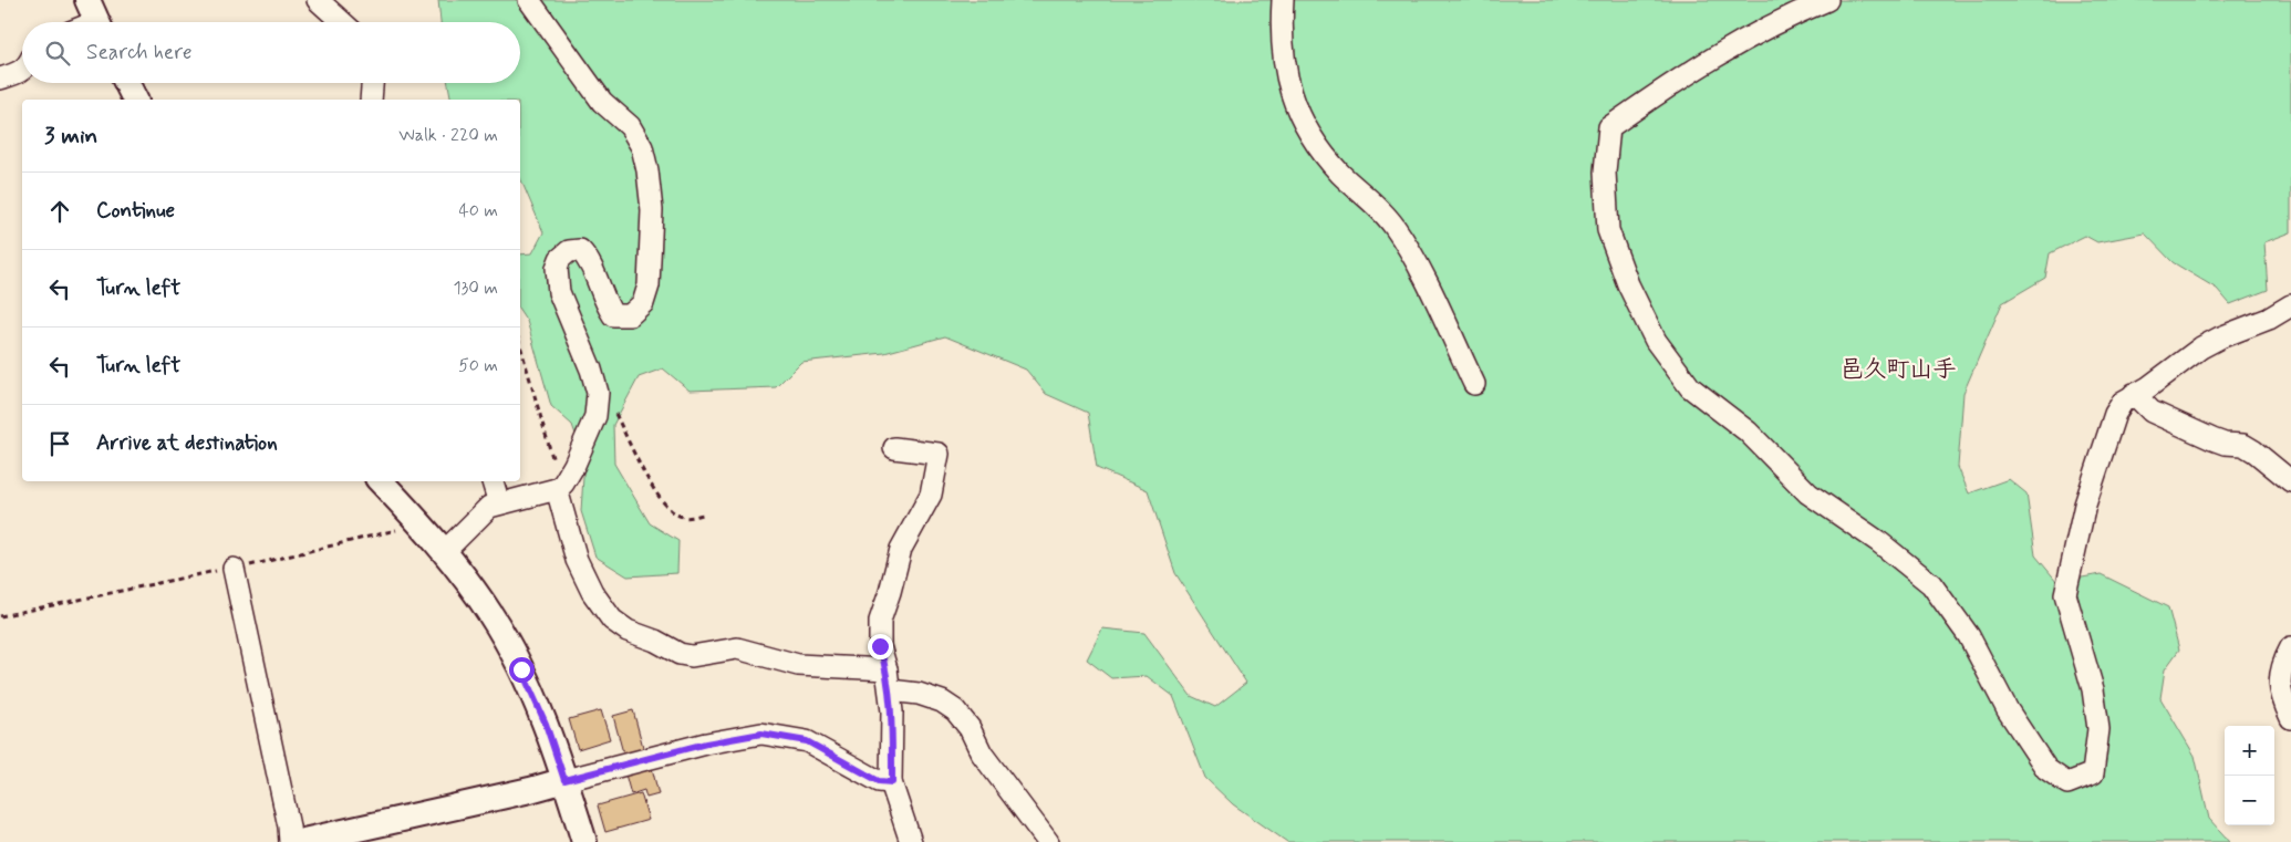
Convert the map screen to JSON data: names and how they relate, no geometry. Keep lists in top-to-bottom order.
{
  "districts": ["邑久町山手"],
  "page": {
    "search": "Search here",
    "heading": ["3 min", "Walk · 220 m"],
    "list": [
      ["Continue", "40 m"],
      ["Turn left", "130 m"],
      ["Turn left", "50 m"],
      "Arrive at destination"
    ],
    "map_buttons": ["+", "−"]
  }
}
